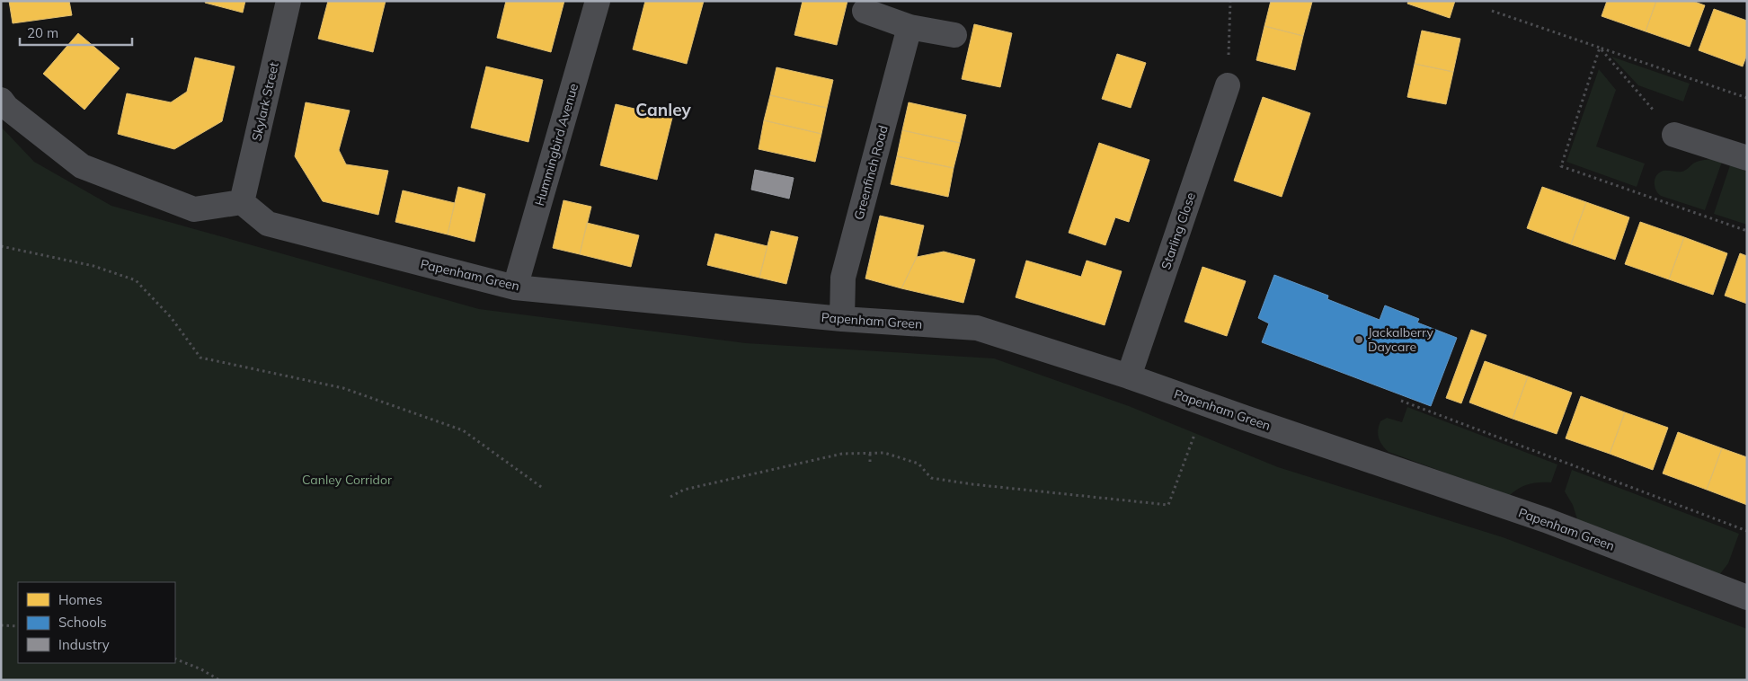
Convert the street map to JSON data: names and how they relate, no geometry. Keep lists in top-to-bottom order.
{
  "streets": {
    "street": [
      "Skylark Street",
      "Hummingbird Avenue",
      "Greenfinch Road",
      "Starling Close",
      "Papenham Green"
    ]
  },
  "crossings": [
    ["Skylark Street", "Papenham Green"],
    ["Hummingbird Avenue", "Papenham Green"],
    ["Greenfinch Road", "Papenham Green"],
    ["Starling Close", "Papenham Green"]
  ],
  "districts": ["Canley"],
  "parks": ["Canley Corridor"],
  "places": ["Jackalberry Daycare"],
  "legend": ["Homes", "Schools", "Industry"],
  "scale_bar": "20 m"
}
